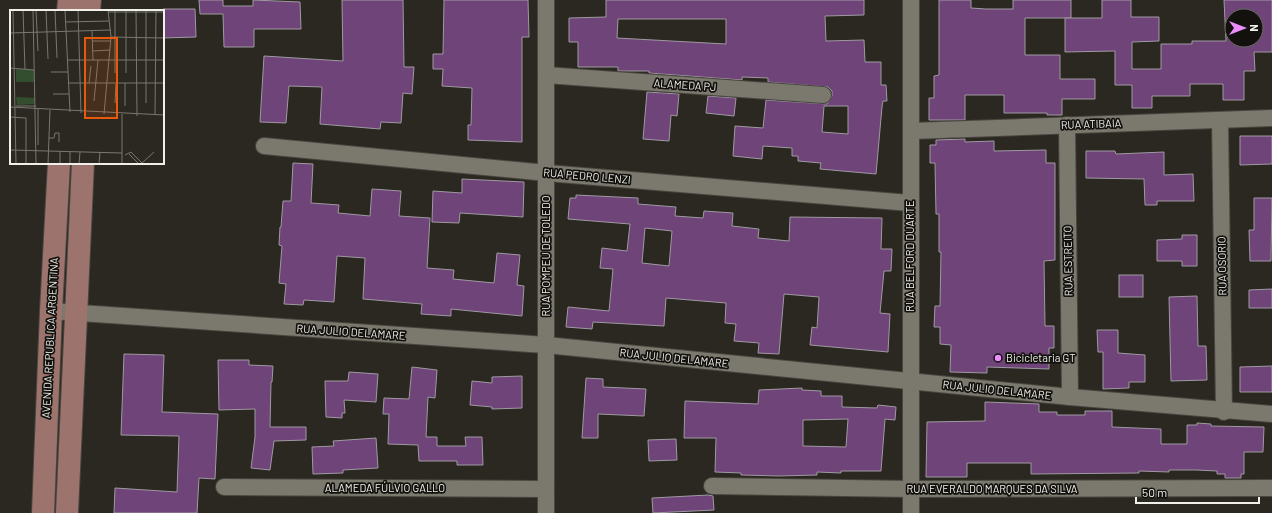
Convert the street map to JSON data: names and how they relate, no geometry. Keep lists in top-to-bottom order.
{
  "streets": {
    "main road": ["AVENIDA REPUBLICA ARGENTINA"],
    "street": [
      "ALAMEDA PJ",
      "RUA ATIBAIA",
      "RUA PEDRO LENZI",
      "RUA POMPEU DE TOLEDO",
      "RUA BELFORD DUARTE",
      "RUA ESTREITO",
      "RUA OSORIO",
      "RUA JULIO DELAMARE",
      "ALAMEDA FÚLVIO GALLO",
      "RUA EVERALDO MARQUES DA SILVA"
    ]
  },
  "crossings": [
    ["ALAMEDA PJ", "RUA POMPEU DE TOLEDO"],
    ["RUA ATIBAIA", "RUA BELFORD DUARTE"],
    ["RUA ATIBAIA", "RUA ESTREITO"],
    ["RUA ATIBAIA", "RUA OSORIO"],
    ["RUA PEDRO LENZI", "RUA POMPEU DE TOLEDO"],
    ["RUA PEDRO LENZI", "RUA BELFORD DUARTE"],
    ["RUA POMPEU DE TOLEDO", "RUA JULIO DELAMARE"],
    ["RUA POMPEU DE TOLEDO", "ALAMEDA FÚLVIO GALLO"],
    ["RUA BELFORD DUARTE", "RUA JULIO DELAMARE"],
    ["RUA BELFORD DUARTE", "RUA EVERALDO MARQUES DA SILVA"],
    ["RUA ESTREITO", "RUA JULIO DELAMARE"],
    ["RUA OSORIO", "RUA JULIO DELAMARE"],
    ["RUA JULIO DELAMARE", "AVENIDA REPUBLICA ARGENTINA"]
  ],
  "places": ["Bicicletaria GT"],
  "scale_bar": "50 m",
  "north": "right"
}
